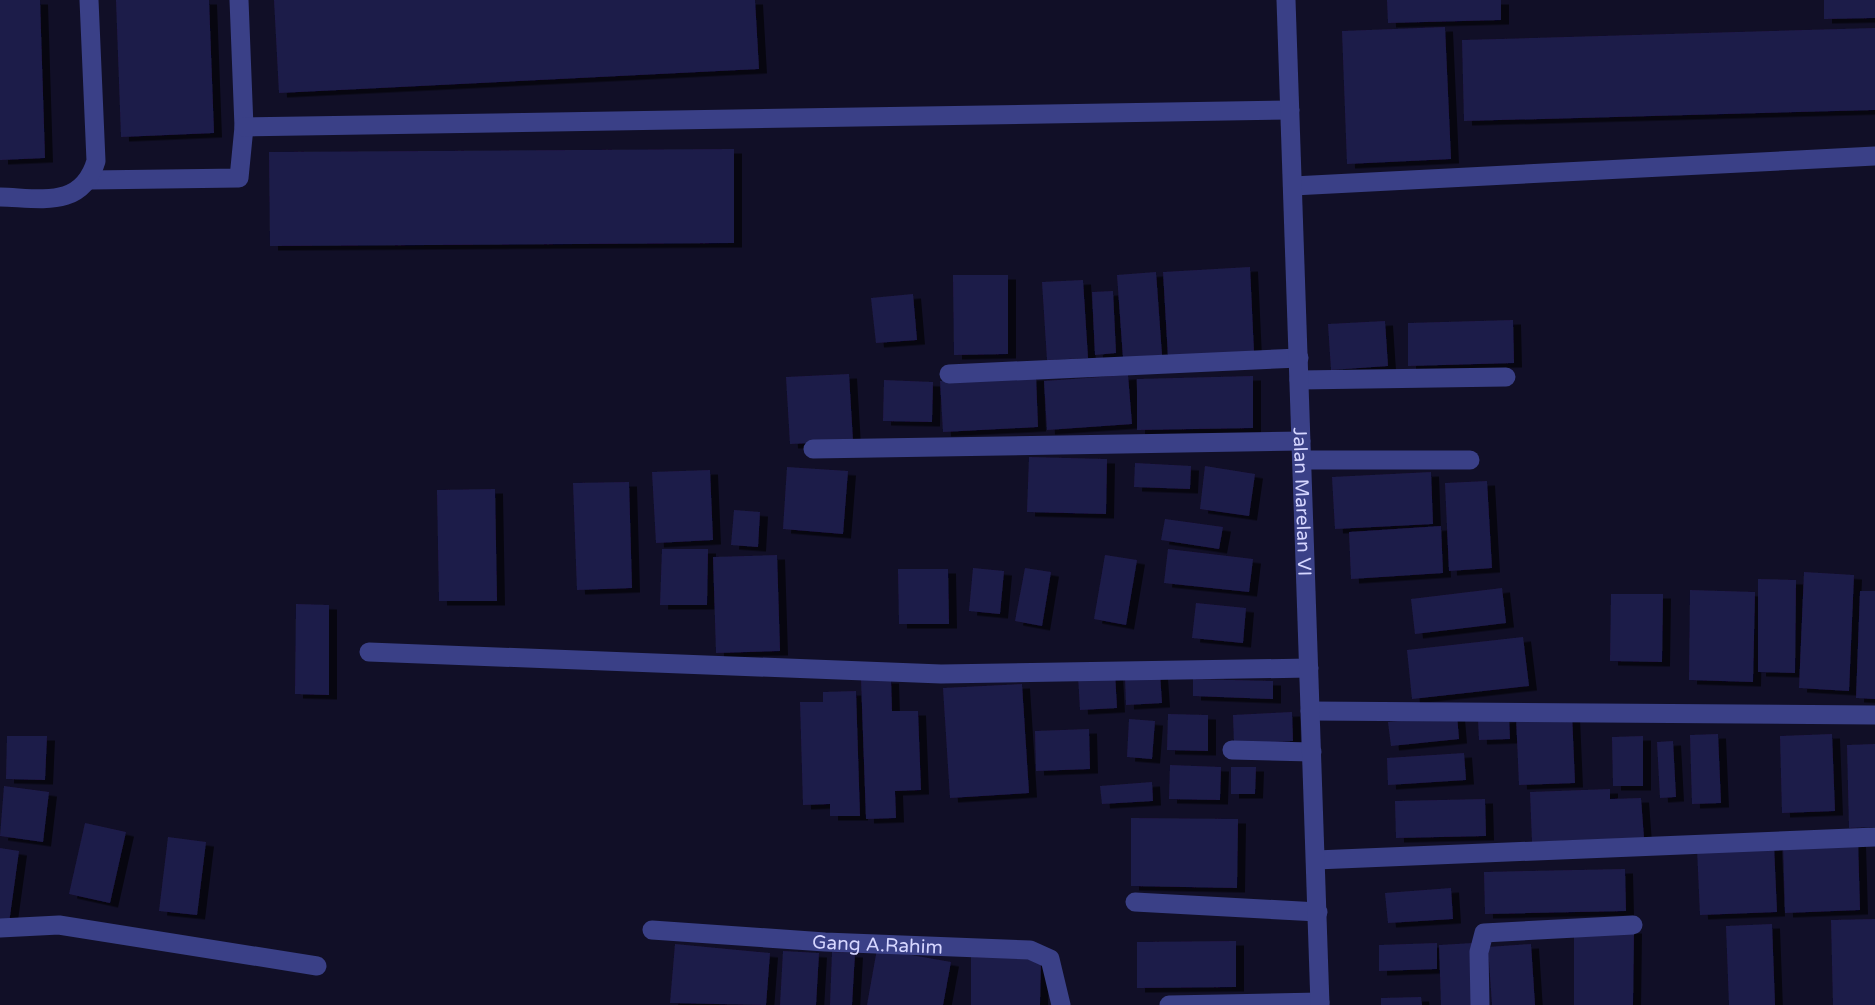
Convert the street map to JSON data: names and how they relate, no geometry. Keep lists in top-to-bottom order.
{
  "streets": {
    "street": ["Jalan Marelan VI", "Gang A.Rahim"]
  }
}
